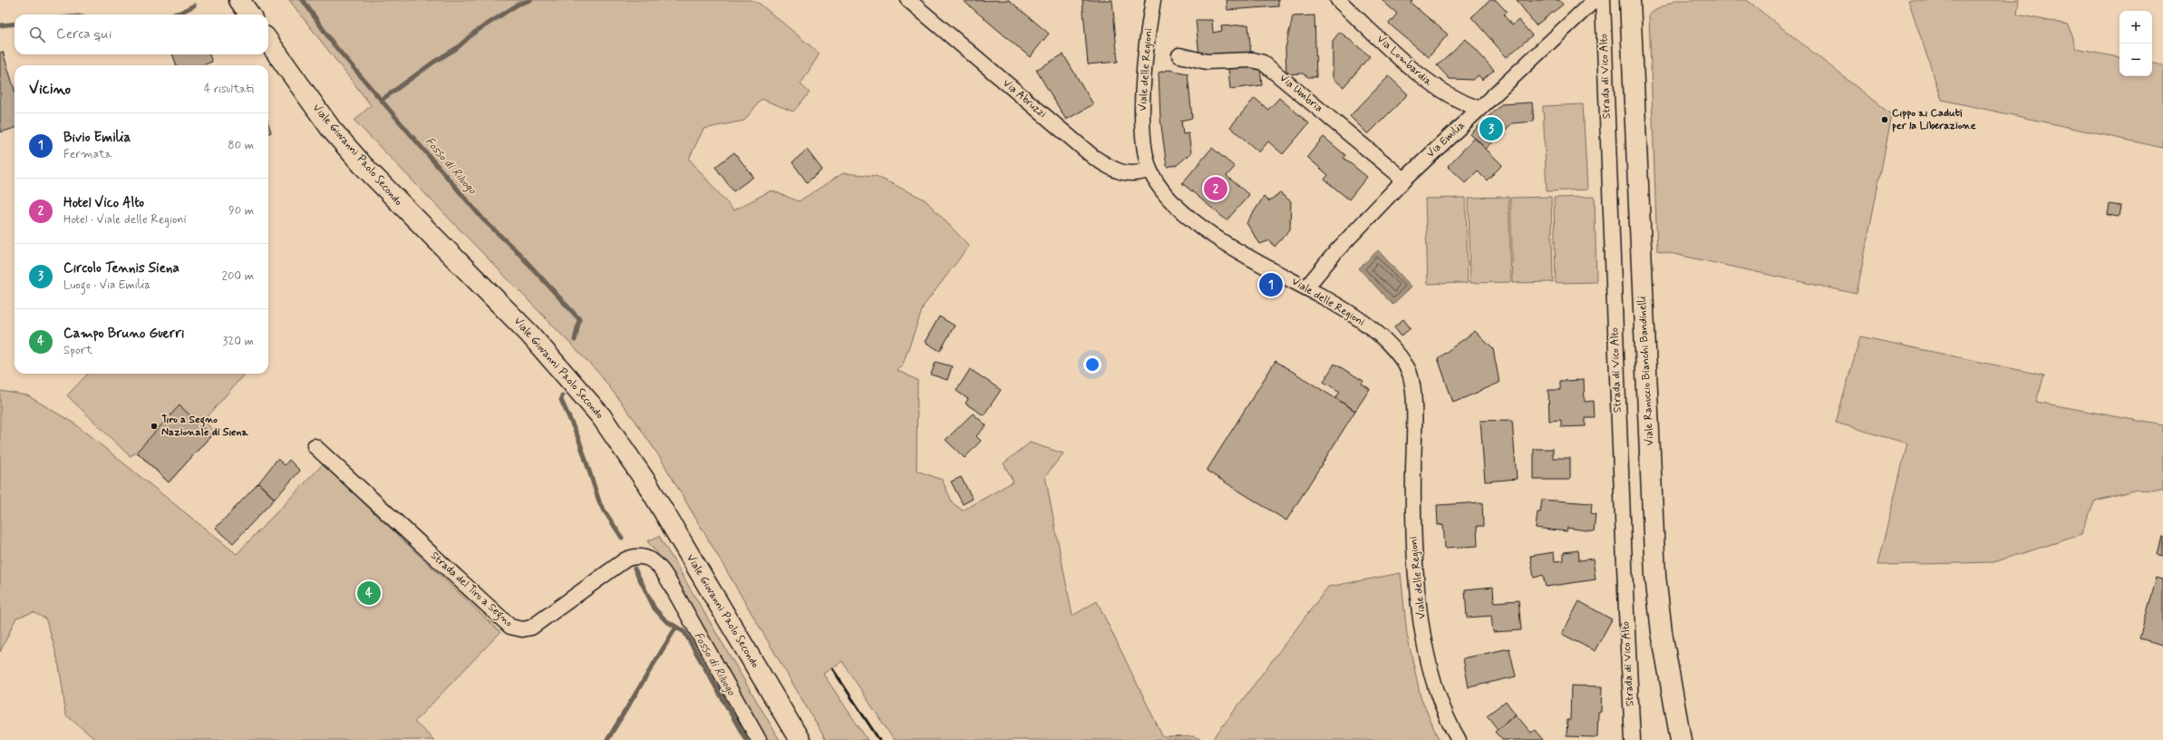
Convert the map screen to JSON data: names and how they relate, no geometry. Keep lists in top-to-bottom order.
{
  "streets": {
    "main road": ["Viale Giovanni Paolo Secondo", "Viale Ranuccio Bianchi Bandinelli"],
    "street": [
      "Via Lombardia",
      "Viale delle Regioni",
      "Strada di Vico Alto",
      "Via Umbria",
      "Via Abruzzi",
      "Via Emilia",
      "Strada del Tiro a Segno"
    ]
  },
  "crossings": [
    ["Via Lombardia", "Via Emilia"],
    ["Viale delle Regioni", "Via Abruzzi"],
    ["Viale delle Regioni", "Via Emilia"],
    ["Via Umbria", "Via Emilia"]
  ],
  "water": ["Fosso di Riluogo"],
  "places": ["Cippo ai Caduti per la Liberazione", "Tiro a Segno Nazionale di Siena"],
  "page": {
    "map_buttons": ["+", "−"],
    "search": "Cerca qui",
    "heading": ["Vicino", "4 risultati"],
    "list": [
      {
        "mark": "1",
        "name": "Bivio Emilia",
        "note": "Fermata",
        "value": "80 m"
      },
      {
        "mark": "2",
        "name": "Hotel Vico Alto",
        "note": "Hotel · Viale delle Regioni",
        "value": "90 m"
      },
      {
        "mark": "3",
        "name": "Circolo Tennis Siena",
        "note": "Luogo · Via Emilia",
        "value": "200 m"
      },
      {
        "mark": "4",
        "name": "Campo Bruno Guerri",
        "note": "Sport",
        "value": "320 m"
      }
    ],
    "pins": [
      "3",
      "2",
      "1",
      "4"
    ]
  }
}
